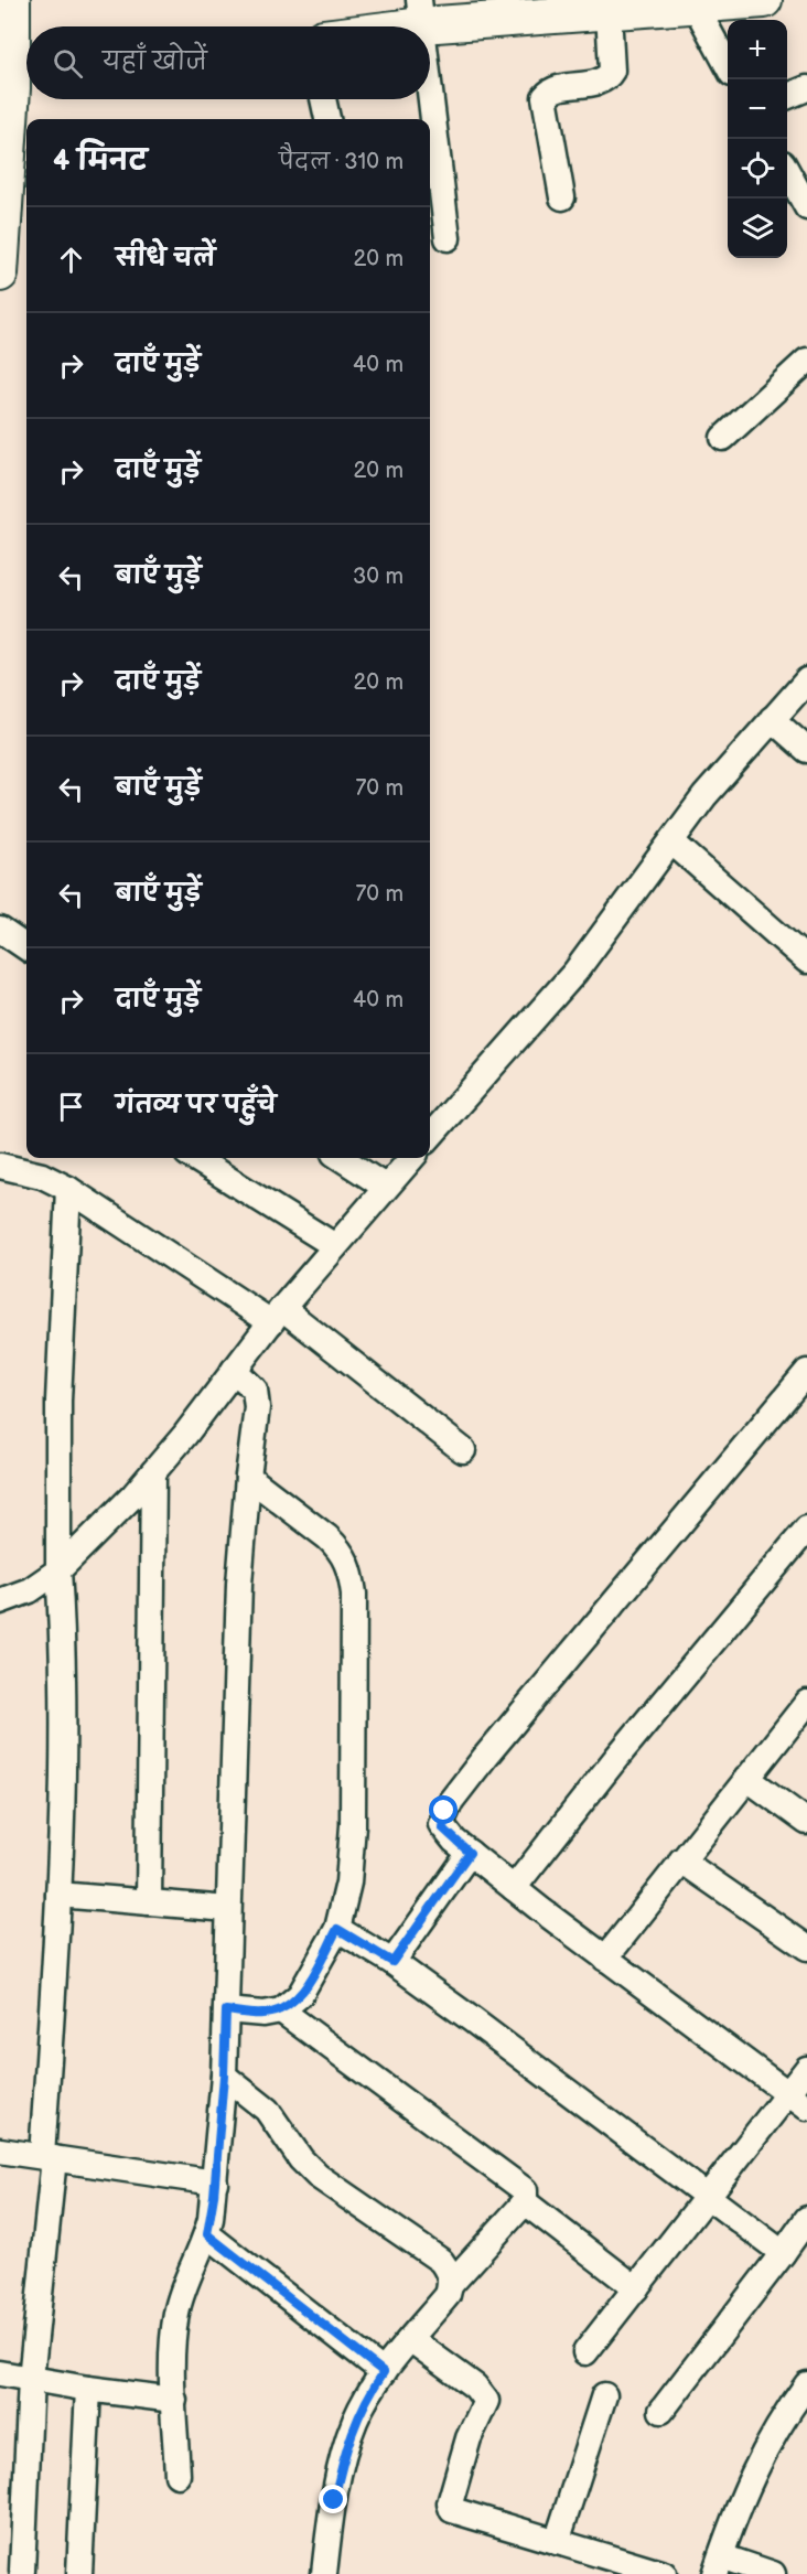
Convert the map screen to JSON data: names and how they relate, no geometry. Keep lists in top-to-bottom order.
{
  "page": {
    "map_buttons": ["+", "−"],
    "search": "यहाँ खोजें",
    "heading": ["4 मिनट", "पैदल · 310 m"],
    "list": [
      ["सीधे चलें", "20 m"],
      ["दाएँ मुड़ें", "40 m"],
      ["दाएँ मुड़ें", "20 m"],
      ["बाएँ मुड़ें", "30 m"],
      ["दाएँ मुड़ें", "20 m"],
      ["बाएँ मुड़ें", "70 m"],
      ["बाएँ मुड़ें", "70 m"],
      ["दाएँ मुड़ें", "40 m"],
      "गंतव्य पर पहुँचे"
    ]
  }
}
